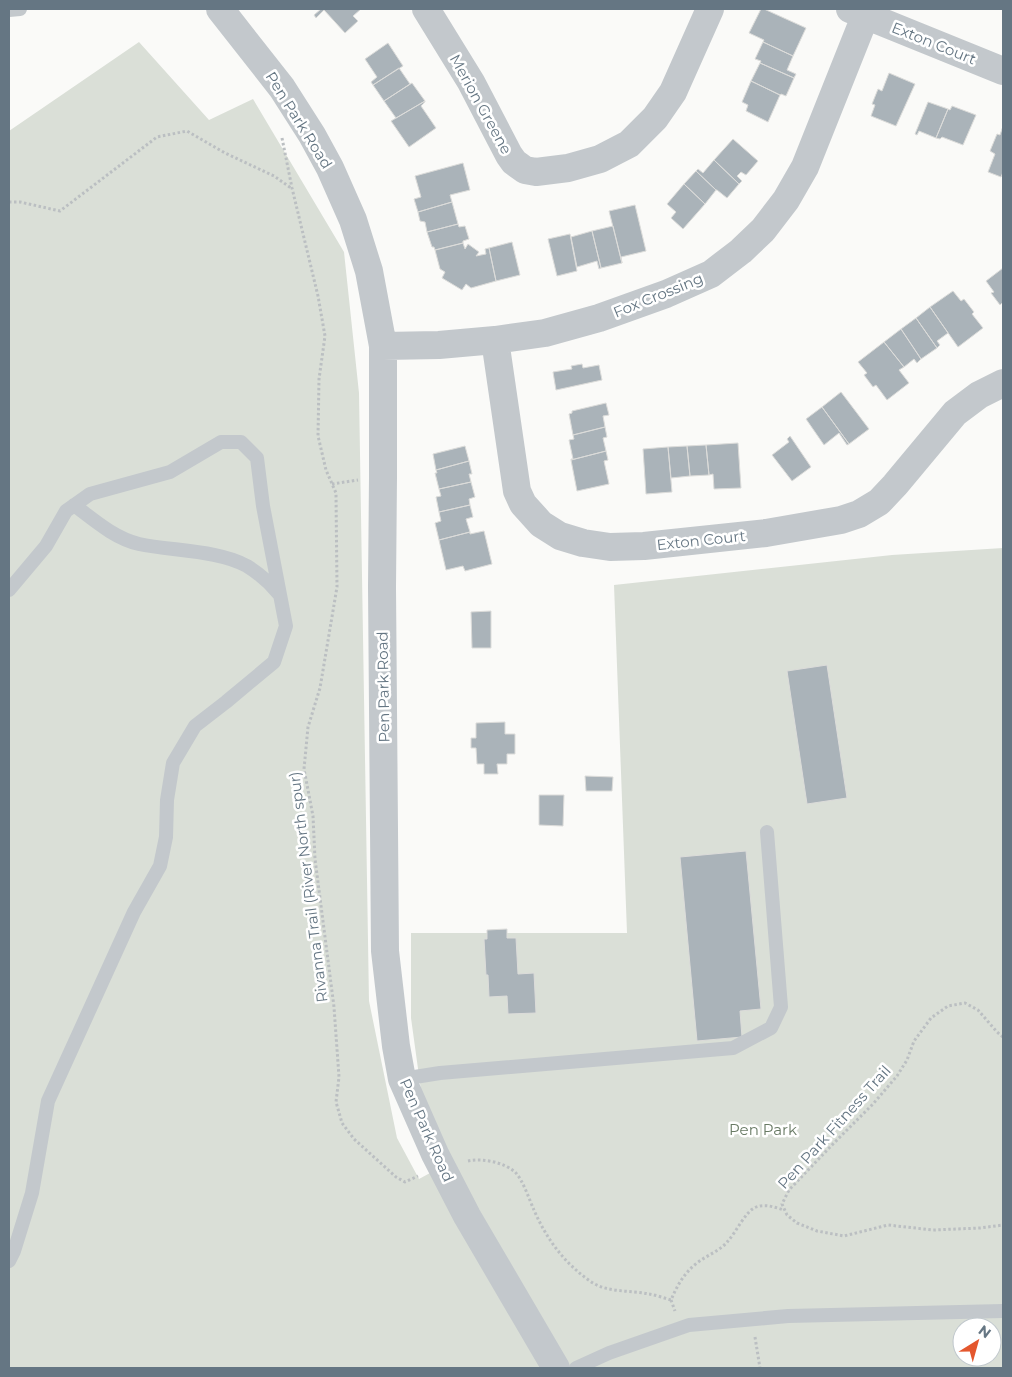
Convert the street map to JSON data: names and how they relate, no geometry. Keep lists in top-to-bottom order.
{
  "streets": {
    "street": [
      "Exton Court",
      "Merion Greene",
      "Pen Park Road",
      "Fox Crossing"
    ],
    "path": ["Rivanna Trail (River North spur)", "Pen Park Fitness Trail"]
  },
  "crossings": [
    ["Exton Court", "Fox Crossing"],
    ["Pen Park Road", "Fox Crossing"]
  ],
  "parks": ["Pen Park"],
  "north": "top right"
}
